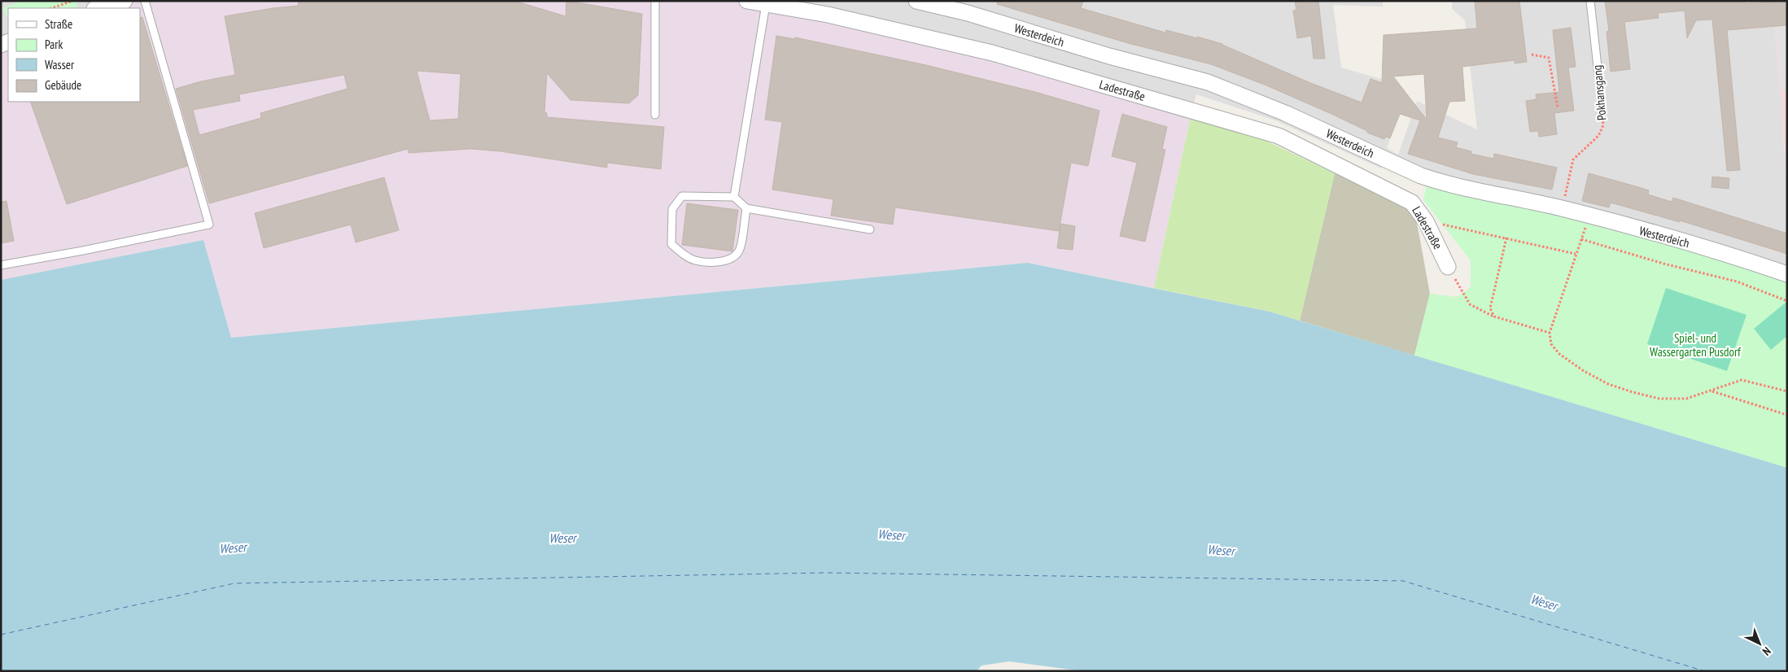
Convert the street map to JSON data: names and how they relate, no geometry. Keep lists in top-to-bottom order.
{
  "streets": {
    "street": ["Westerdeich", "Ladestraße"],
    "lane": ["Pokhansgang"]
  },
  "water": ["Weser"],
  "parks": ["Spiel- und Wassergarten Pusdorf"],
  "legend": [
    "Straße",
    "Park",
    "Wasser",
    "Gebäude"
  ],
  "north": "bottom right"
}
